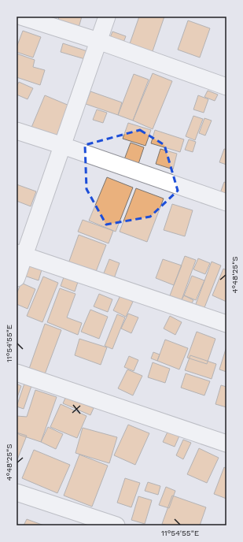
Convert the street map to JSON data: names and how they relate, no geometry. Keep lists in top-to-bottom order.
{
  "coordinates": ["4°48'25\"S", "11°54'55\"E"]
}
